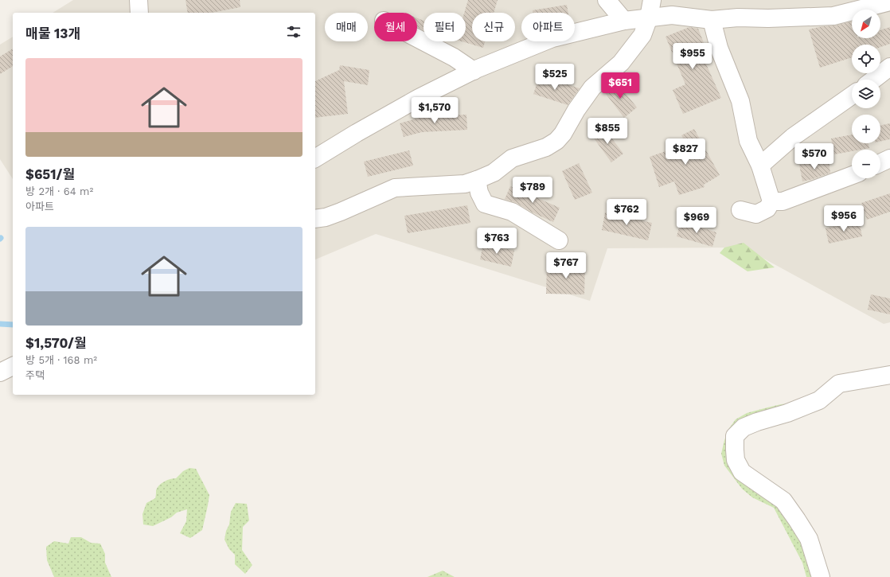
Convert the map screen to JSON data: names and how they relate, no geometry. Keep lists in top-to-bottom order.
{
  "north": "bottom left",
  "page": {
    "map_buttons": ["+", "−"],
    "chip": [
      "매매",
      "월세",
      "필터",
      "신규",
      "아파트"
    ],
    "heading": "매물 13개",
    "price": [
      "$955",
      "$525",
      "$651",
      "$1,570",
      "$855",
      "$827",
      "$570",
      "$789",
      "$762",
      "$956",
      "$969",
      "$763",
      "$767"
    ],
    "list": [
      {
        "name": "$651/월",
        "note": "방 2개 · 64 m² · 아파트"
      },
      {
        "name": "$1,570/월",
        "note": "방 5개 · 168 m² · 주택"
      }
    ]
  }
}
